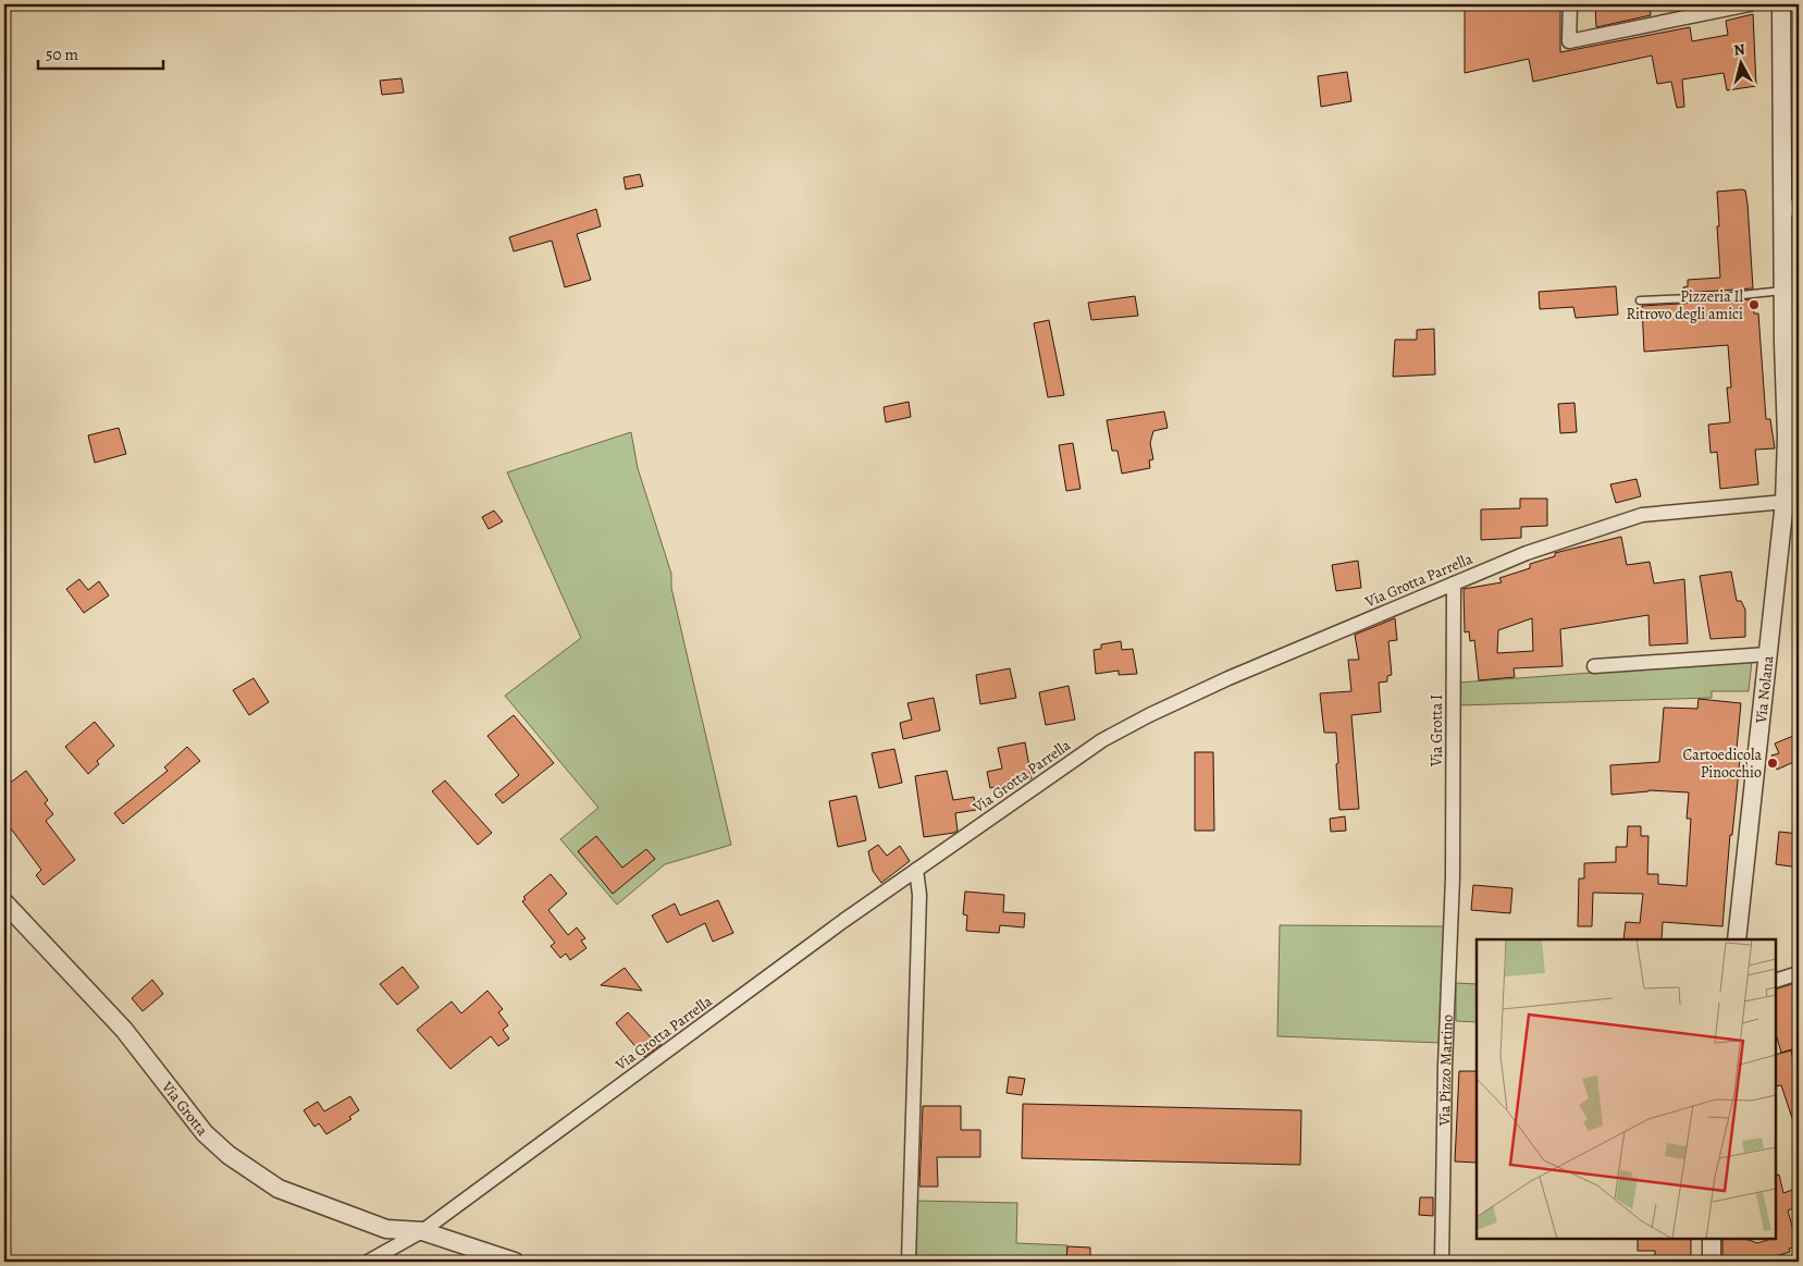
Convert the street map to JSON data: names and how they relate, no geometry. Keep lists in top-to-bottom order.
{
  "streets": {
    "street": [
      "Via Grotta Parrella",
      "Via Nolana",
      "Via Grotta I",
      "Via Pizzo Martino",
      "Via Grotta"
    ]
  },
  "crossings": [
    ["Via Grotta Parrella", "Via Nolana"],
    ["Via Grotta Parrella", "Via Grotta I"],
    ["Via Grotta Parrella", "Via Grotta"],
    ["Via Grotta I", "Via Pizzo Martino"]
  ],
  "places": ["Pizzeria Il Ritrovo degli amici", "Cartoedicola Pinocchio"],
  "scale_bar": "50 m",
  "north": "top"
}
